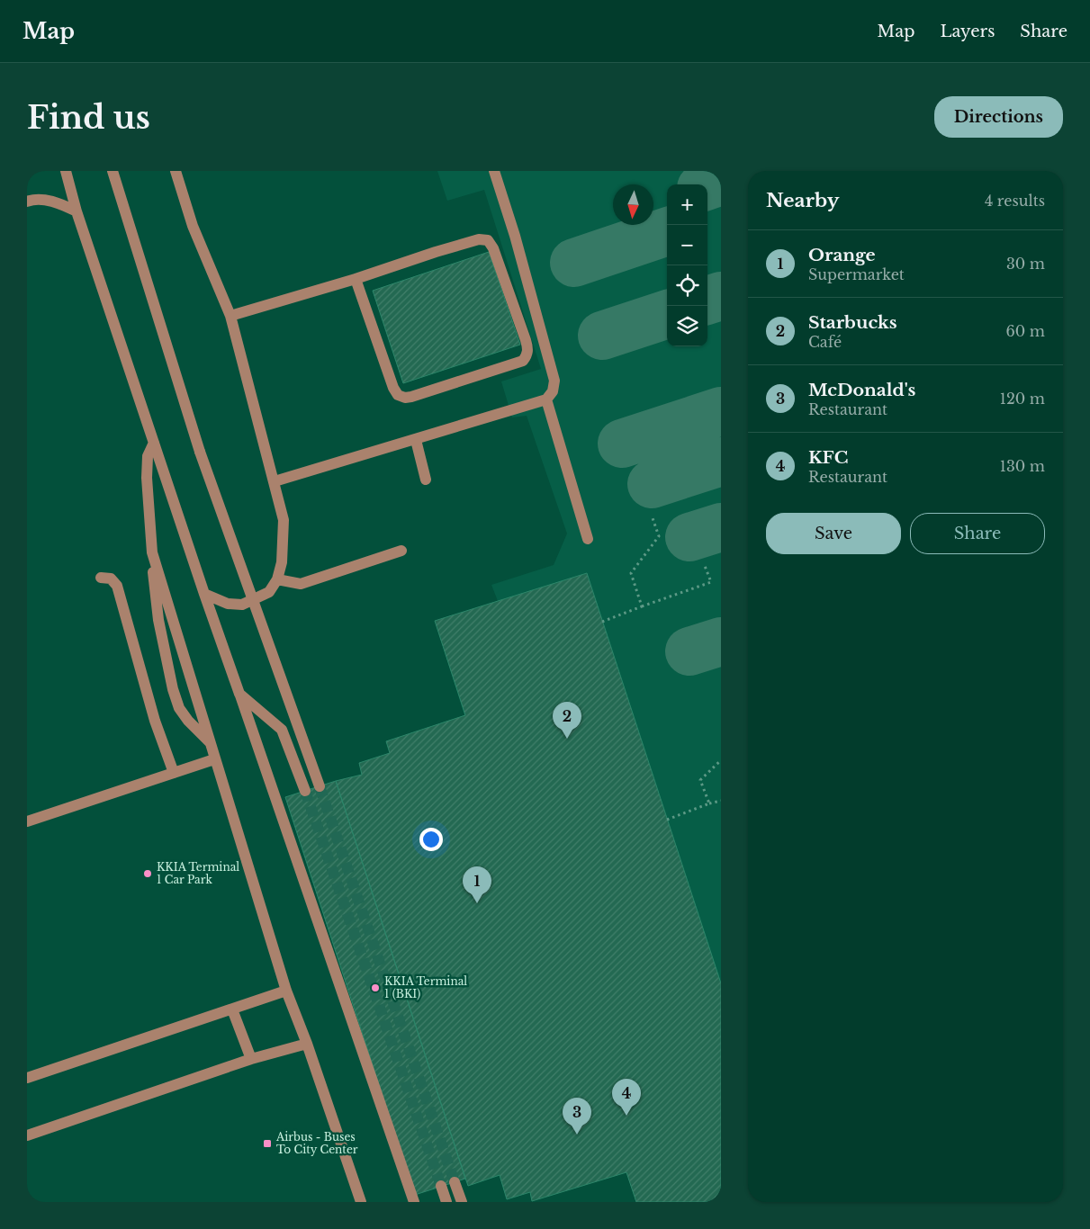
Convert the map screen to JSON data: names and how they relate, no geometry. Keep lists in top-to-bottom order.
{
  "places": {
    "other": ["KKIA Terminal 1 Car Park", "KKIA Terminal 1 (BKI)"],
    "transit": ["Airbus - Buses To City Center"]
  },
  "north": "bottom",
  "page": {
    "header": "Map",
    "nav": ["Map", "Layers", "Share"],
    "buttons": [
      "Directions",
      ["Save", "Share"]
    ],
    "title": "Find us",
    "heading": ["Nearby", "4 results"],
    "map_buttons": ["+", "−"],
    "list": [
      {
        "mark": "1",
        "name": "Orange",
        "note": "Supermarket",
        "value": "30 m"
      },
      {
        "mark": "2",
        "name": "Starbucks",
        "note": "Café",
        "value": "60 m"
      },
      {
        "mark": "3",
        "name": "McDonald's",
        "note": "Restaurant",
        "value": "120 m"
      },
      {
        "mark": "4",
        "name": "KFC",
        "note": "Restaurant",
        "value": "130 m"
      }
    ],
    "pins": [
      "2",
      "1",
      "4",
      "3"
    ]
  }
}
